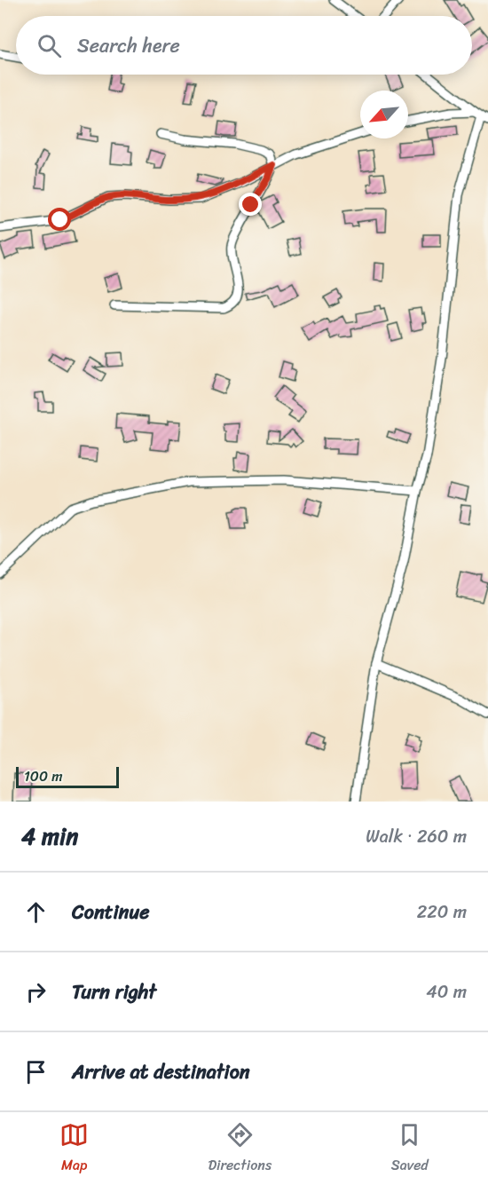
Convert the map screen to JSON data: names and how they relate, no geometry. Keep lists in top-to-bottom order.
{
  "scale_bar": "100 m",
  "north": "bottom left",
  "page": {
    "search": "Search here",
    "scale": "100 m",
    "heading": ["4 min", "Walk · 260 m"],
    "list": [
      ["Continue", "220 m"],
      ["Turn right", "40 m"],
      "Arrive at destination"
    ],
    "nav": ["Map", "Directions", "Saved"]
  }
}
